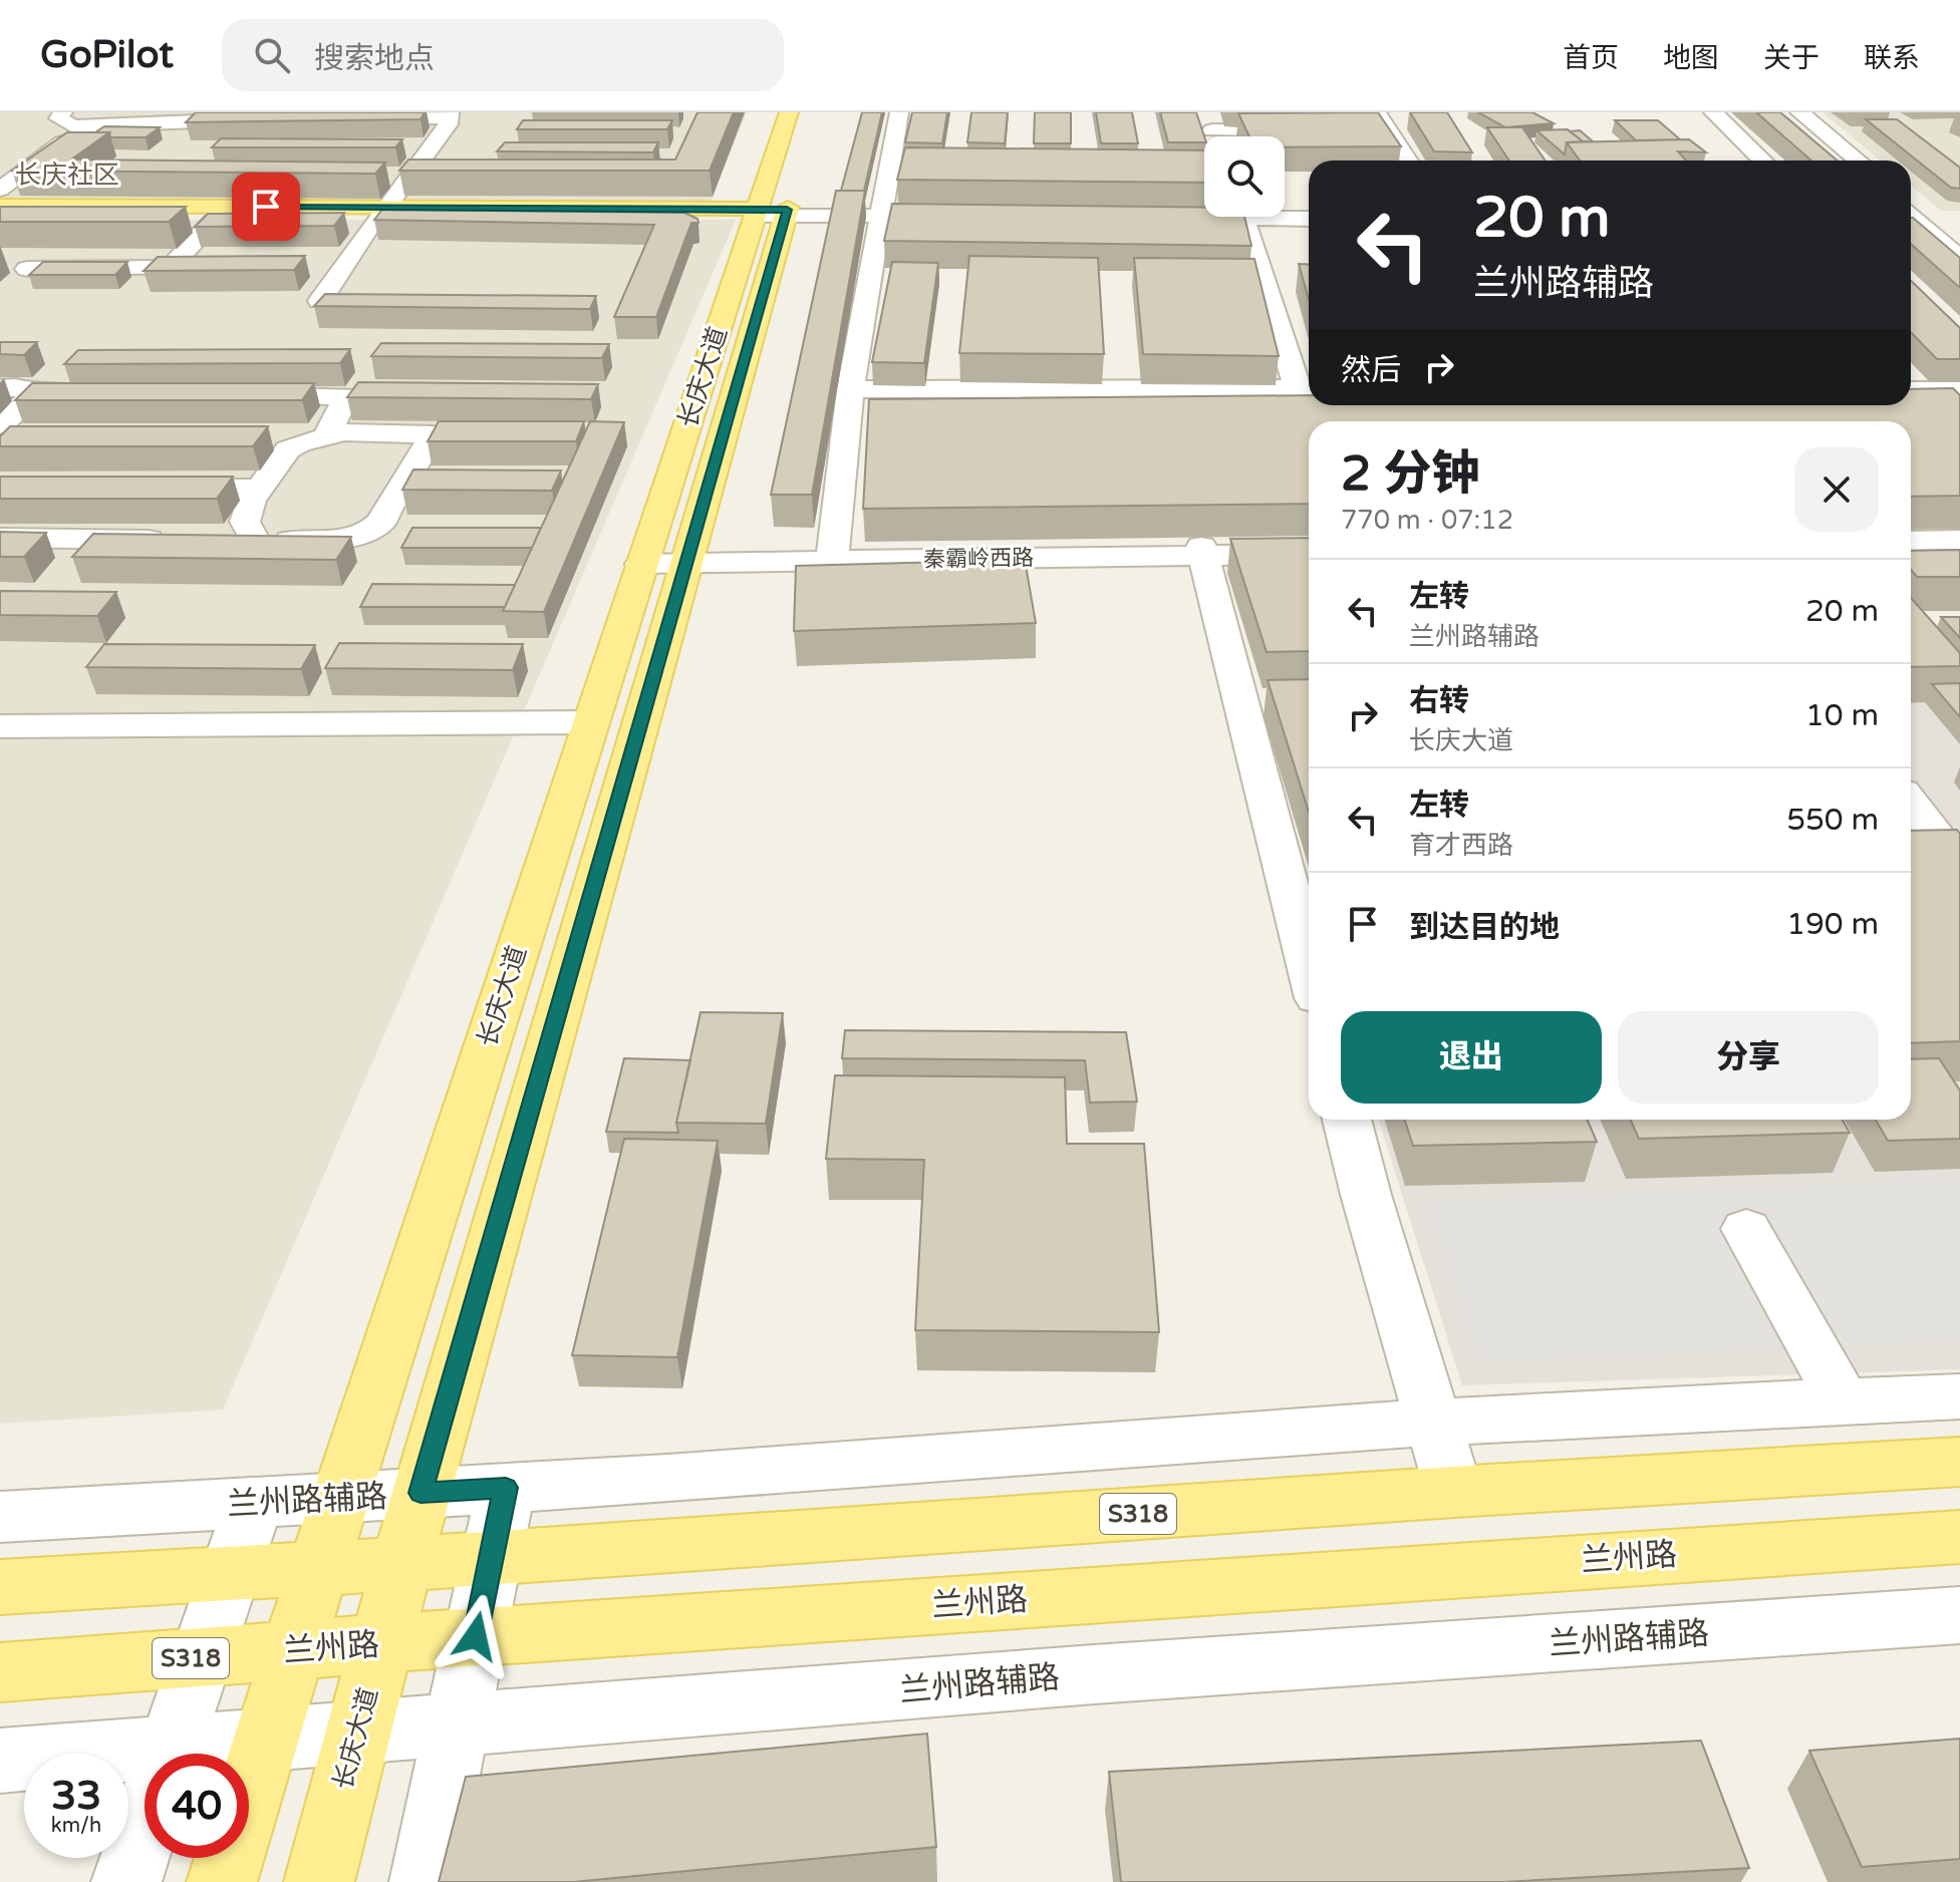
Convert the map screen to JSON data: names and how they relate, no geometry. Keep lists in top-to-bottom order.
{
  "streets": {
    "main road": ["长庆大道", "S318", "兰州路"],
    "street": ["秦霸岭西路", "兰州路辅路"]
  },
  "crossings": [
    ["长庆大道", "秦霸岭西路"],
    ["长庆大道", "兰州路辅路"],
    ["长庆大道", "S318"],
    ["长庆大道", "兰州路"]
  ],
  "districts": ["长庆社区"],
  "page": {
    "header": "GoPilot",
    "search": "搜索地点",
    "nav": [
      "首页",
      "地图",
      "关于",
      "联系"
    ],
    "turn": ["20 m", "兰州路辅路"],
    "then": "然后",
    "heading": ["2 分钟", "770 m · 07:12"],
    "list": [
      {
        "name": "左转",
        "note": "兰州路辅路",
        "value": "20 m"
      },
      {
        "name": "右转",
        "note": "长庆大道",
        "value": "10 m"
      },
      {
        "name": "左转",
        "note": "育才西路",
        "value": "550 m"
      },
      {
        "name": "到达目的地",
        "value": "190 m"
      }
    ],
    "buttons": ["退出", "分享"],
    "speed": "33 km/h",
    "limit": "40"
  }
}
